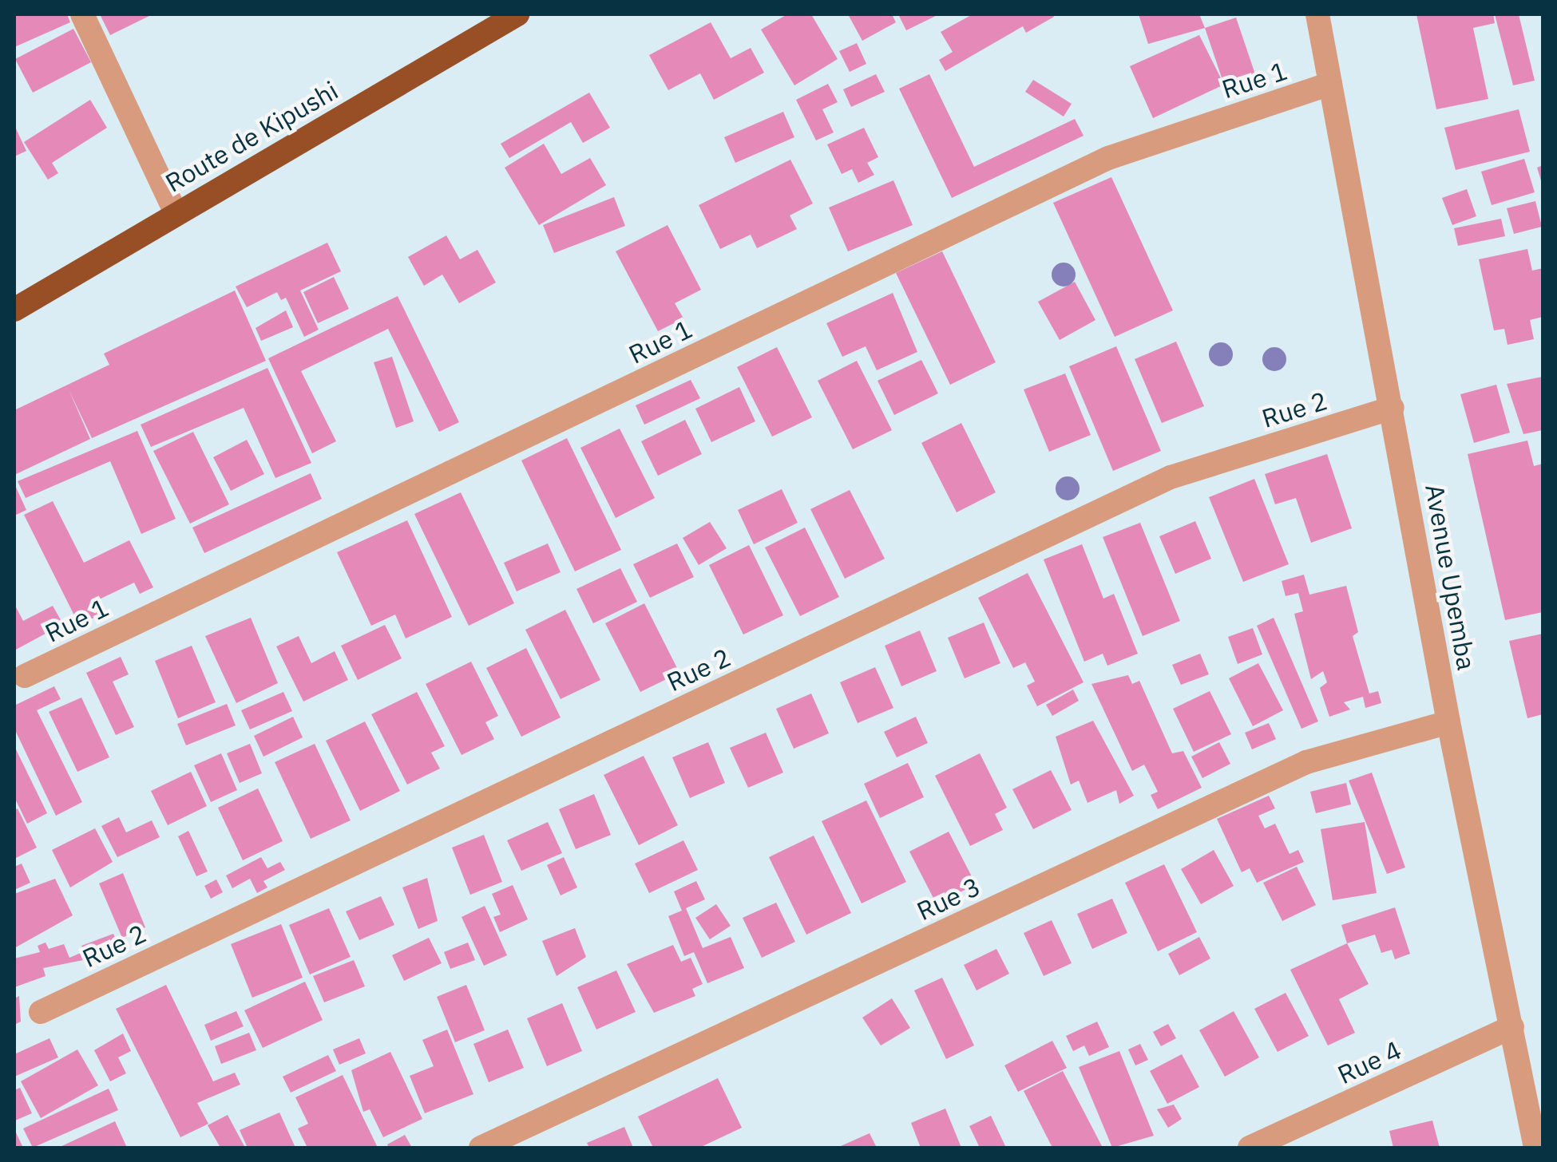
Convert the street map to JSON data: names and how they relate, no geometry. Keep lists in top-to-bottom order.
{
  "streets": {
    "highway": ["Route de Kipushi"],
    "street": [
      "Rue 1",
      "Rue 2",
      "Avenue Upemba",
      "Rue 3",
      "Rue 4"
    ]
  },
  "crossings": [
    ["Rue 1", "Avenue Upemba"],
    ["Rue 2", "Avenue Upemba"],
    ["Avenue Upemba", "Rue 3"],
    ["Avenue Upemba", "Rue 4"]
  ]
}
